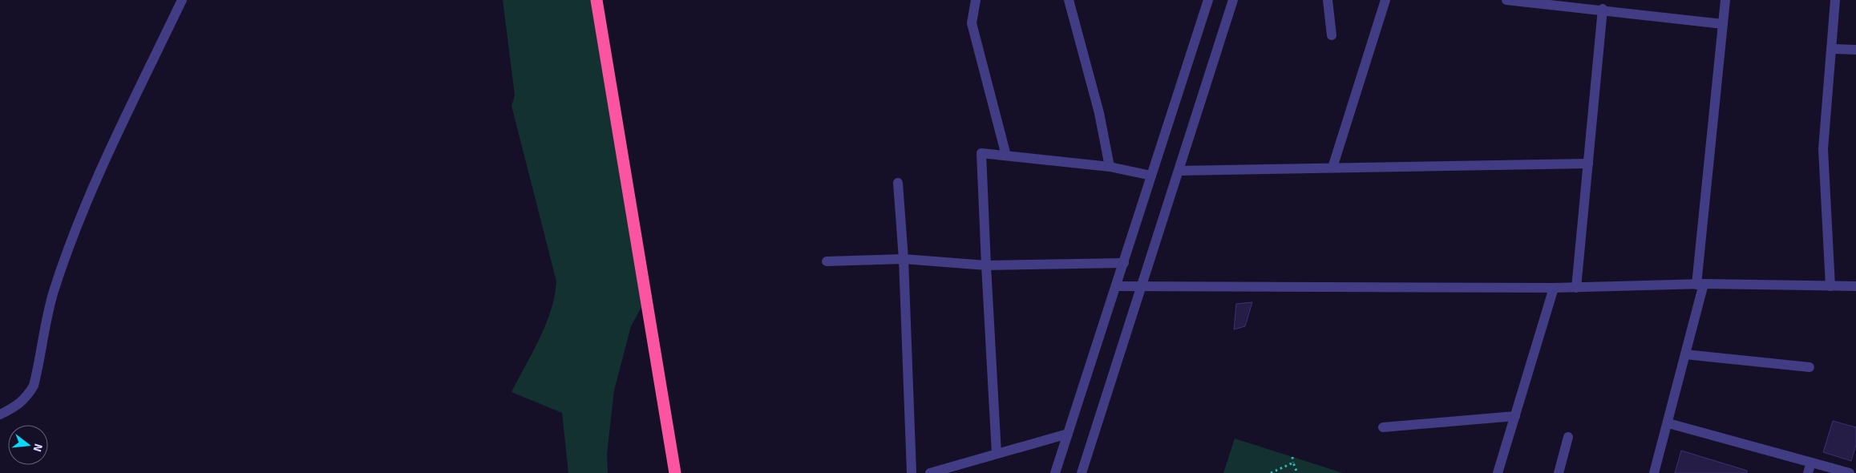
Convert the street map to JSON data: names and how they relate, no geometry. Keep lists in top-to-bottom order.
{
  "north": "right"
}
